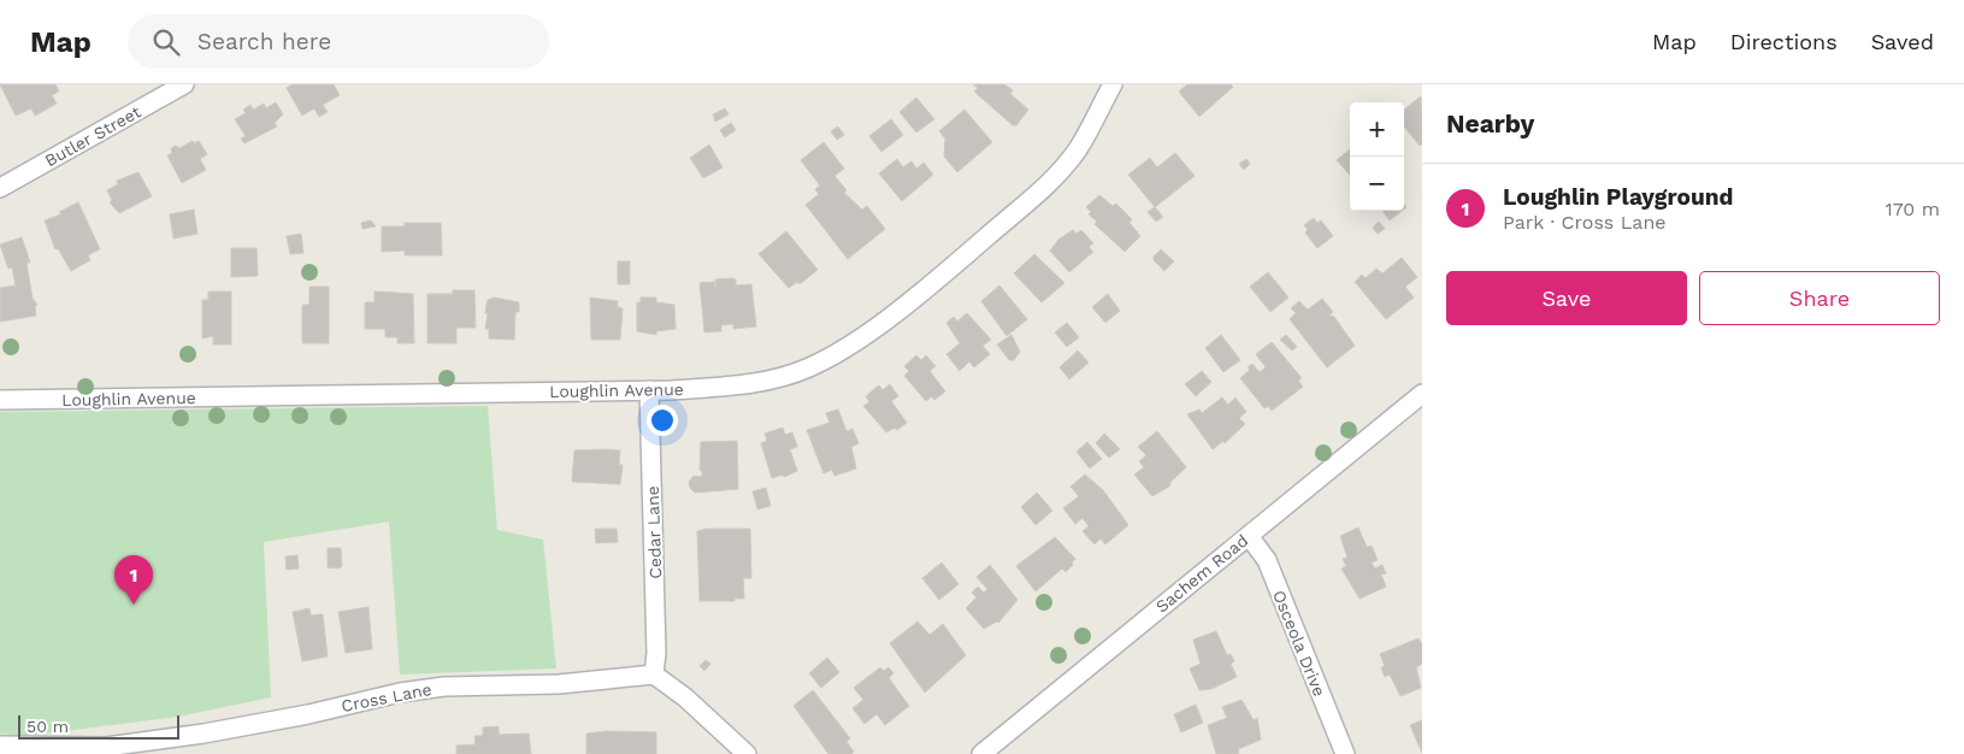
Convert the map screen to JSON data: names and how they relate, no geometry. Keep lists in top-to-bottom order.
{
  "streets": {
    "street": [
      "Butler Street",
      "Loughlin Avenue",
      "Cedar Lane",
      "Sachem Road",
      "Osceola Drive",
      "Cross Lane"
    ]
  },
  "crossings": [
    ["Loughlin Avenue", "Cedar Lane"],
    ["Cedar Lane", "Cross Lane"],
    ["Sachem Road", "Osceola Drive"]
  ],
  "scale_bar": "50 m",
  "page": {
    "header": "Map",
    "search": "Search here",
    "nav": ["Map", "Directions", "Saved"],
    "heading": "Nearby",
    "map_buttons": ["+", "−"],
    "list": [
      {
        "mark": "1",
        "name": "Loughlin Playground",
        "note": "Park · Cross Lane",
        "value": "170 m"
      }
    ],
    "buttons": ["Save", "Share"],
    "pins": "1",
    "scale": "50 m"
  }
}
